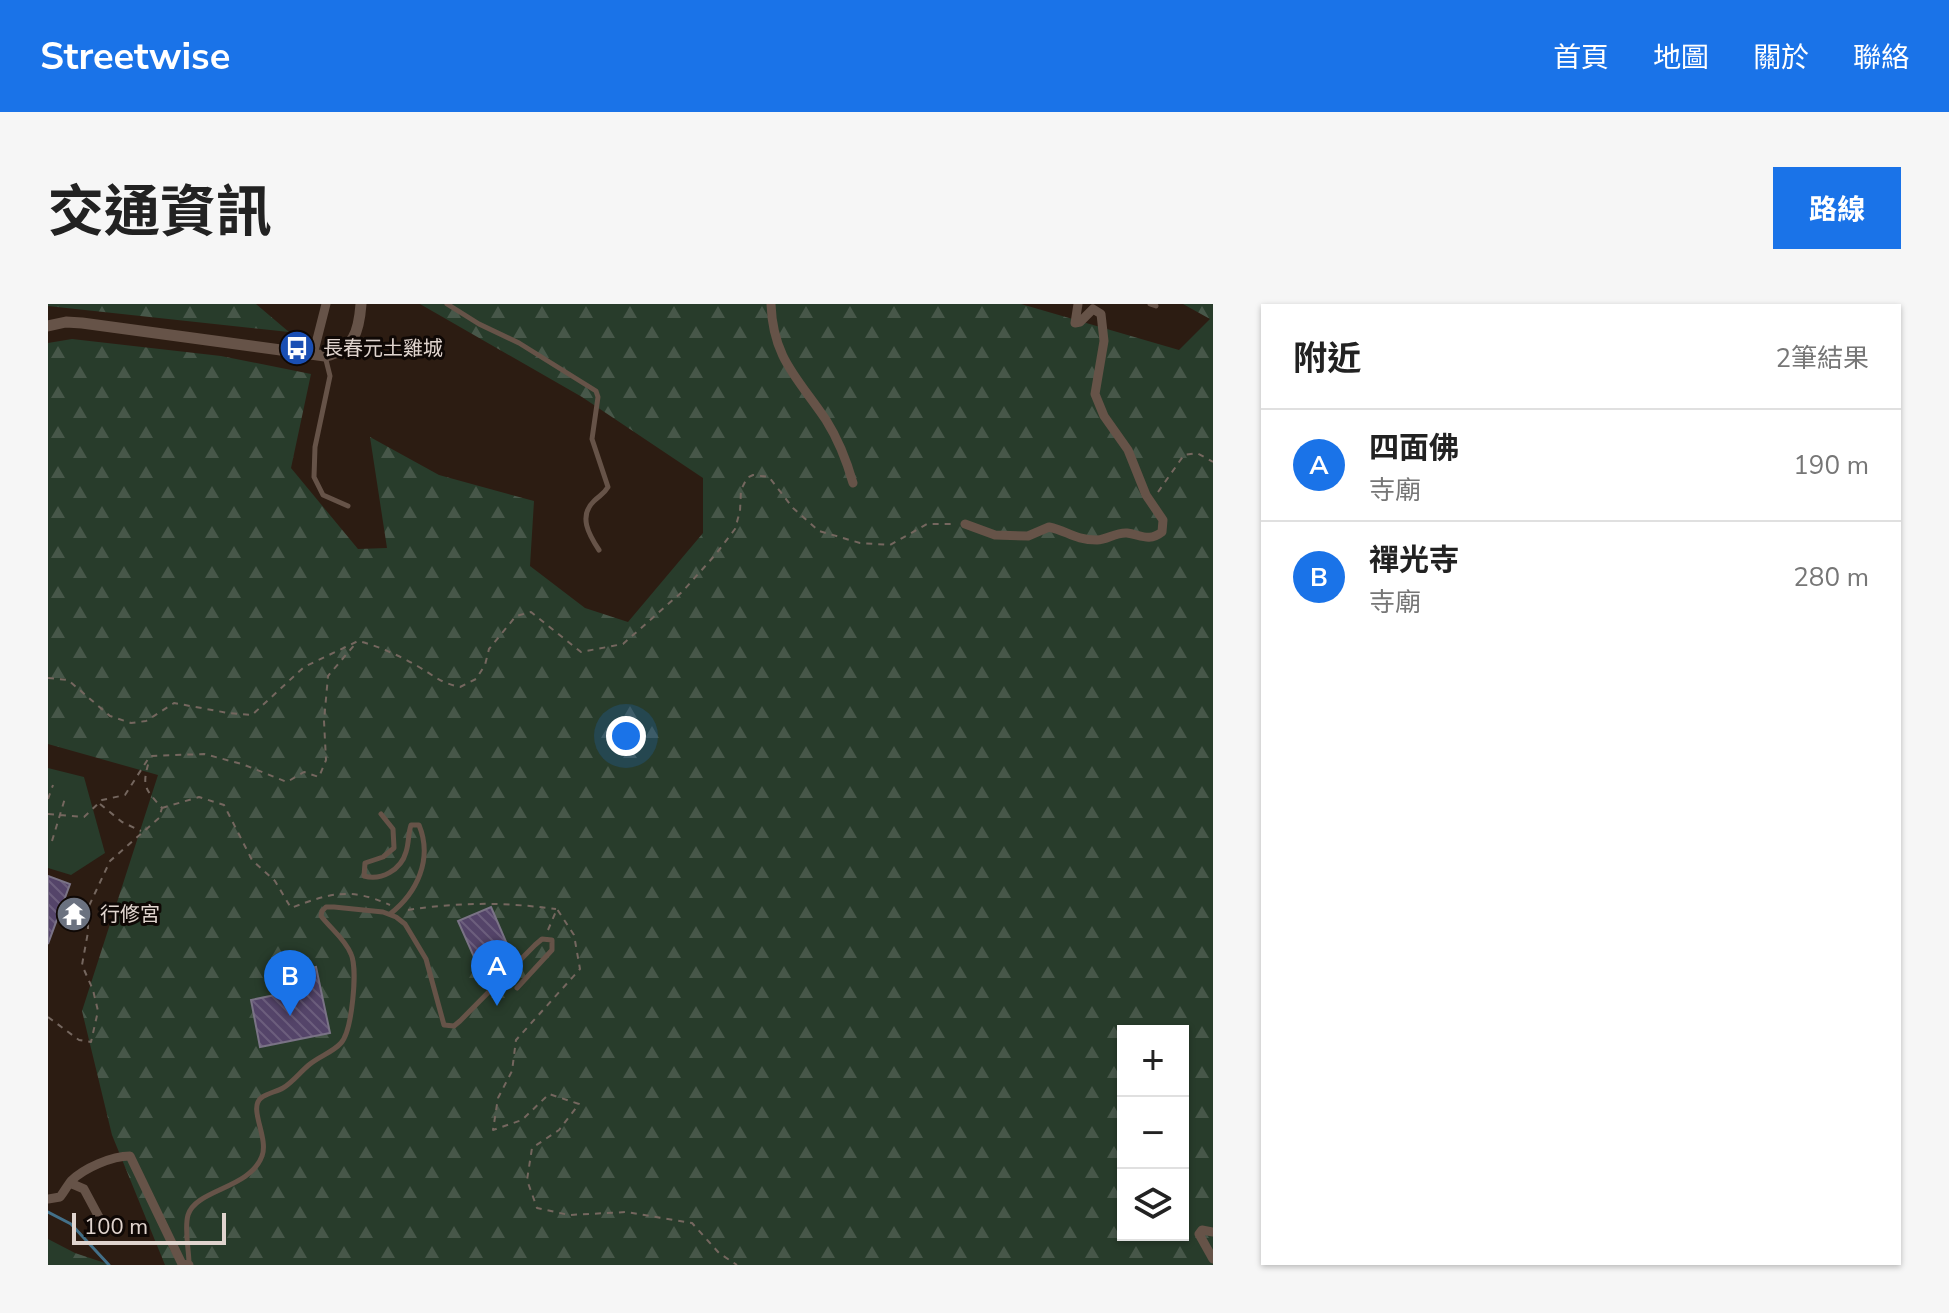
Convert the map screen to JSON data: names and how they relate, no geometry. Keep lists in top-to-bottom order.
{
  "places": {
    "bus stop": ["長春元土雞城"],
    "temple": ["行修宮"]
  },
  "scale_bar": "100 m",
  "page": {
    "header": "Streetwise",
    "nav": [
      "首頁",
      "地圖",
      "關於",
      "聯絡"
    ],
    "title": "交通資訊",
    "buttons": "路線",
    "heading": ["附近", "2筆結果"],
    "list": [
      {
        "mark": "A",
        "name": "四面佛",
        "note": "寺廟",
        "value": "190 m"
      },
      {
        "mark": "B",
        "name": "禪光寺",
        "note": "寺廟",
        "value": "280 m"
      }
    ],
    "pins": ["A", "B"],
    "map_buttons": ["+", "−"],
    "scale": "100 m"
  }
}
